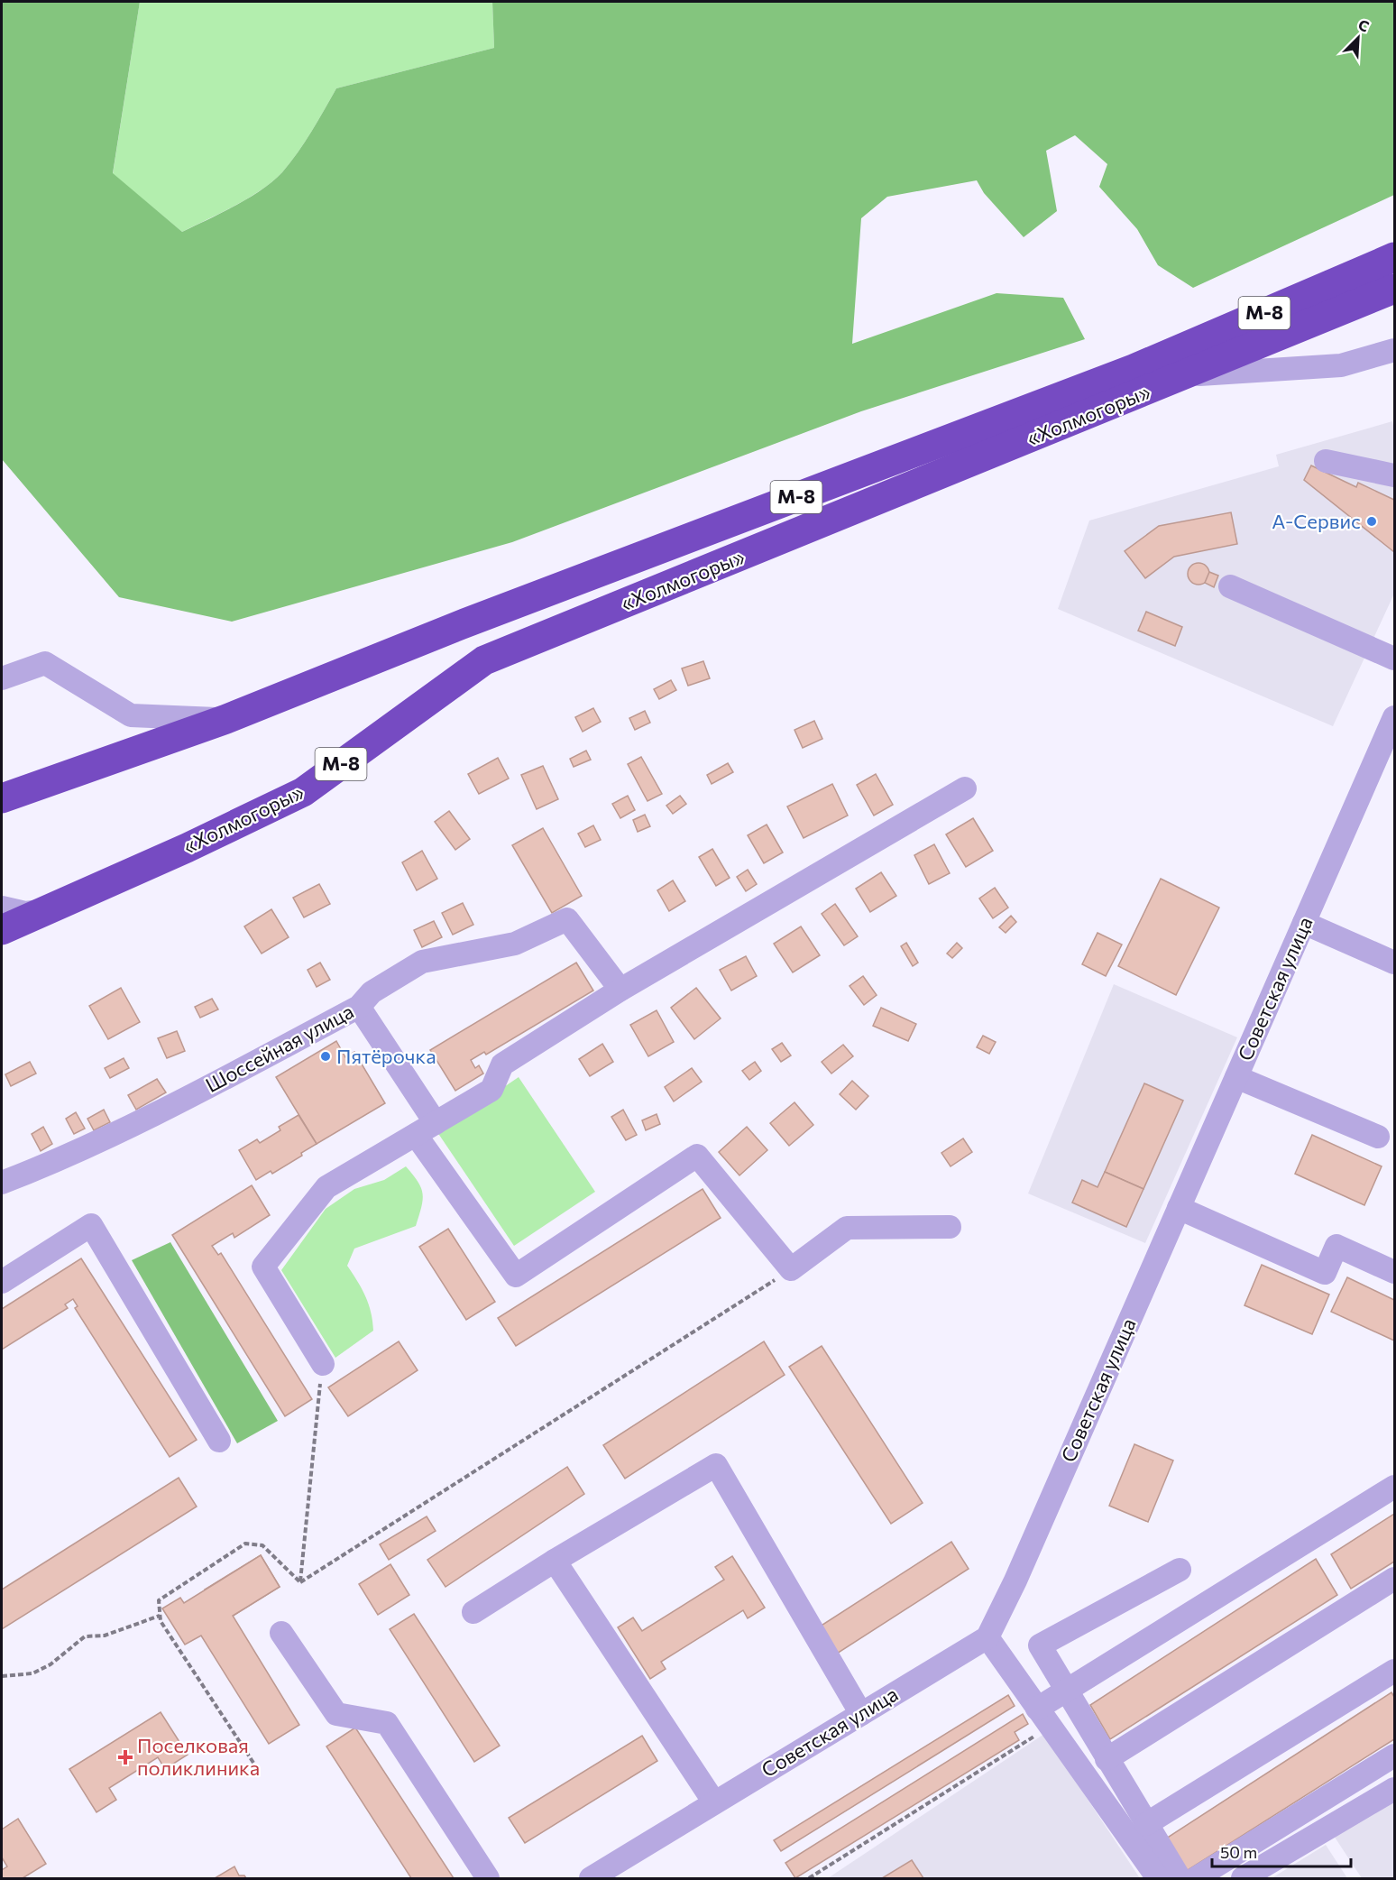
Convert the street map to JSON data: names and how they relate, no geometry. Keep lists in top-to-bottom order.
{
  "streets": {
    "highway": ["М-8", "«Холмогоры»"],
    "street": ["Советская улица", "Шоссейная улица"]
  },
  "places": {
    "other": ["А-Сервис", "Пятёрочка"],
    "health": ["Поселковая поликлиника"]
  },
  "scale_bar": "50 m",
  "north": "top right"
}
